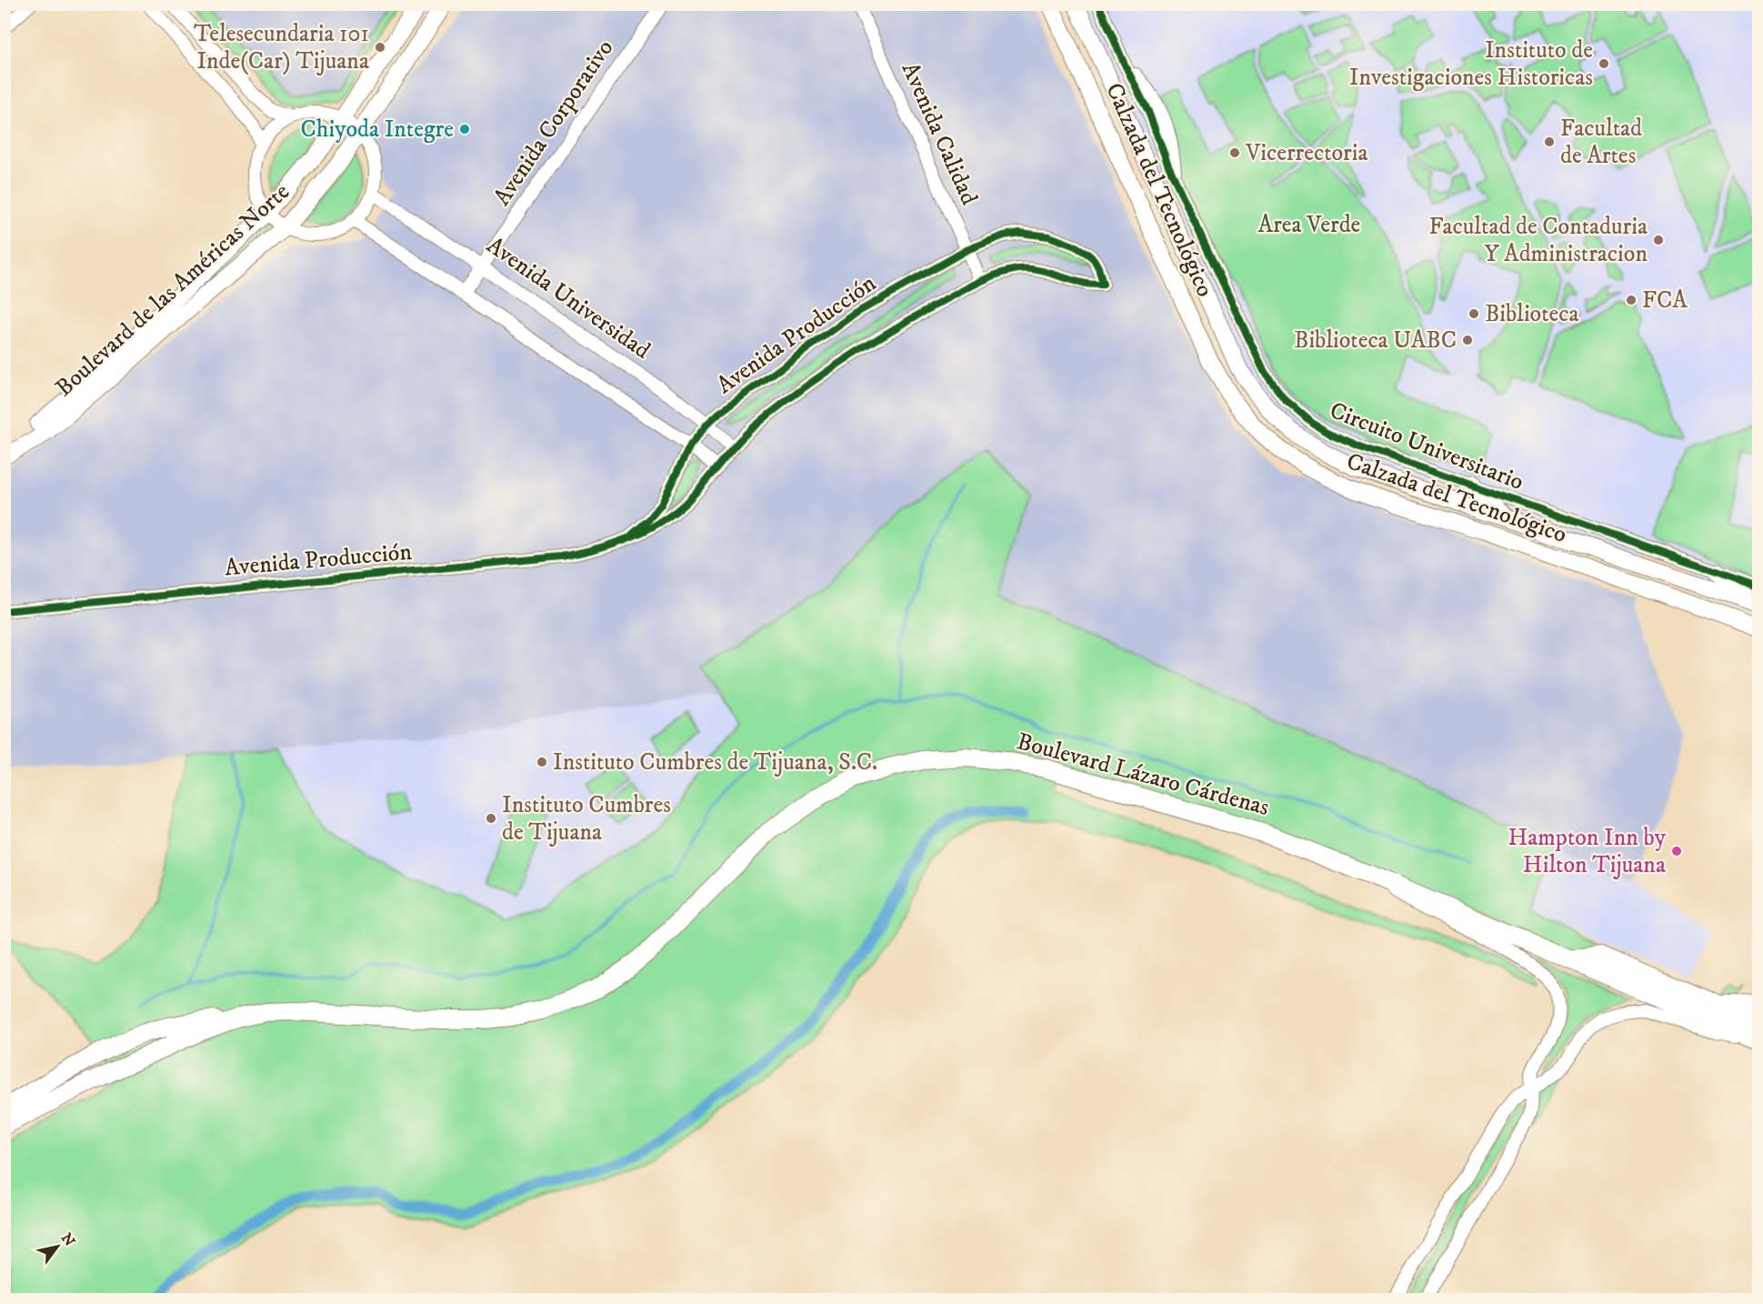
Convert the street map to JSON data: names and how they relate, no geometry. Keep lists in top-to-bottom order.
{
  "streets": {
    "highway": ["Boulevard Lázaro Cárdenas"],
    "main road": ["Calzada del Tecnológico", "Boulevard de las Américas Norte"],
    "street": [
      "Avenida Corporativo",
      "Avenida Calidad",
      "Avenida Universidad",
      "Avenida Producción",
      "Circuito Universitario"
    ]
  },
  "crossings": [
    ["Avenida Corporativo", "Avenida Universidad"],
    ["Avenida Calidad", "Avenida Producción"],
    ["Avenida Universidad", "Avenida Producción"]
  ],
  "parks": ["Area Verde"],
  "places": [
    "Telesecundaria 101 Inde(Car) Tijuana",
    "Instituto de Investigaciones Historicas",
    "Chiyoda Integre",
    "Facultad de Artes",
    "Vicerrectoria",
    "Facultad de Contaduria Y Administracion",
    "FCA",
    "Biblioteca",
    "Biblioteca UABC",
    "Instituto Cumbres de Tijuana, S.C.",
    "Instituto Cumbres de Tijuana",
    "Hampton Inn by Hilton Tijuana"
  ],
  "north": "top right"
}
